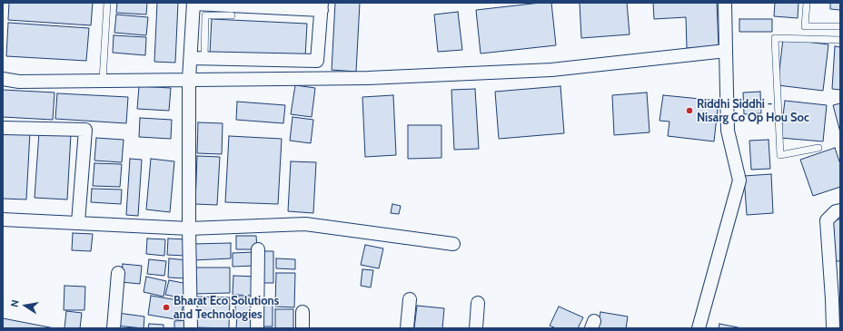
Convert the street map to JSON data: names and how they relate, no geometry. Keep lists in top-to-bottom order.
{
  "places": ["Riddhi Siddhi - Nisarg Co Op Hou Soc", "Bharat Eco Solutions and Technologies"],
  "north": "left"
}
